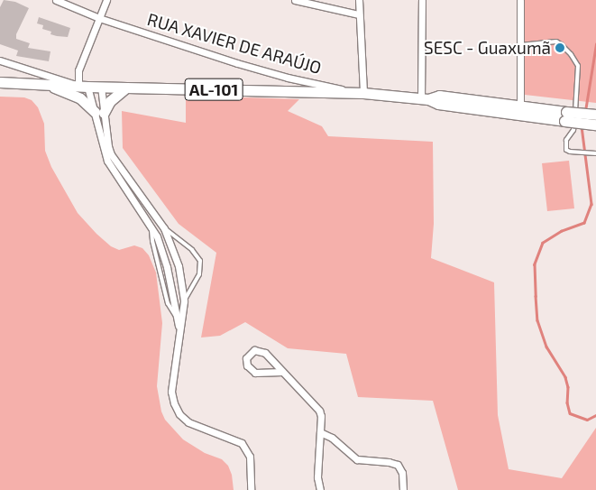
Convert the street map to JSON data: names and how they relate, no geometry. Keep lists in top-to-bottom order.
{
  "streets": {
    "main road": ["AL-101"],
    "street": ["RUA XAVIER DE ARAÚJO"]
  },
  "crossings": [
    ["RUA XAVIER DE ARAÚJO", "AL-101"]
  ],
  "places": ["SESC - Guaxumã"]
}
